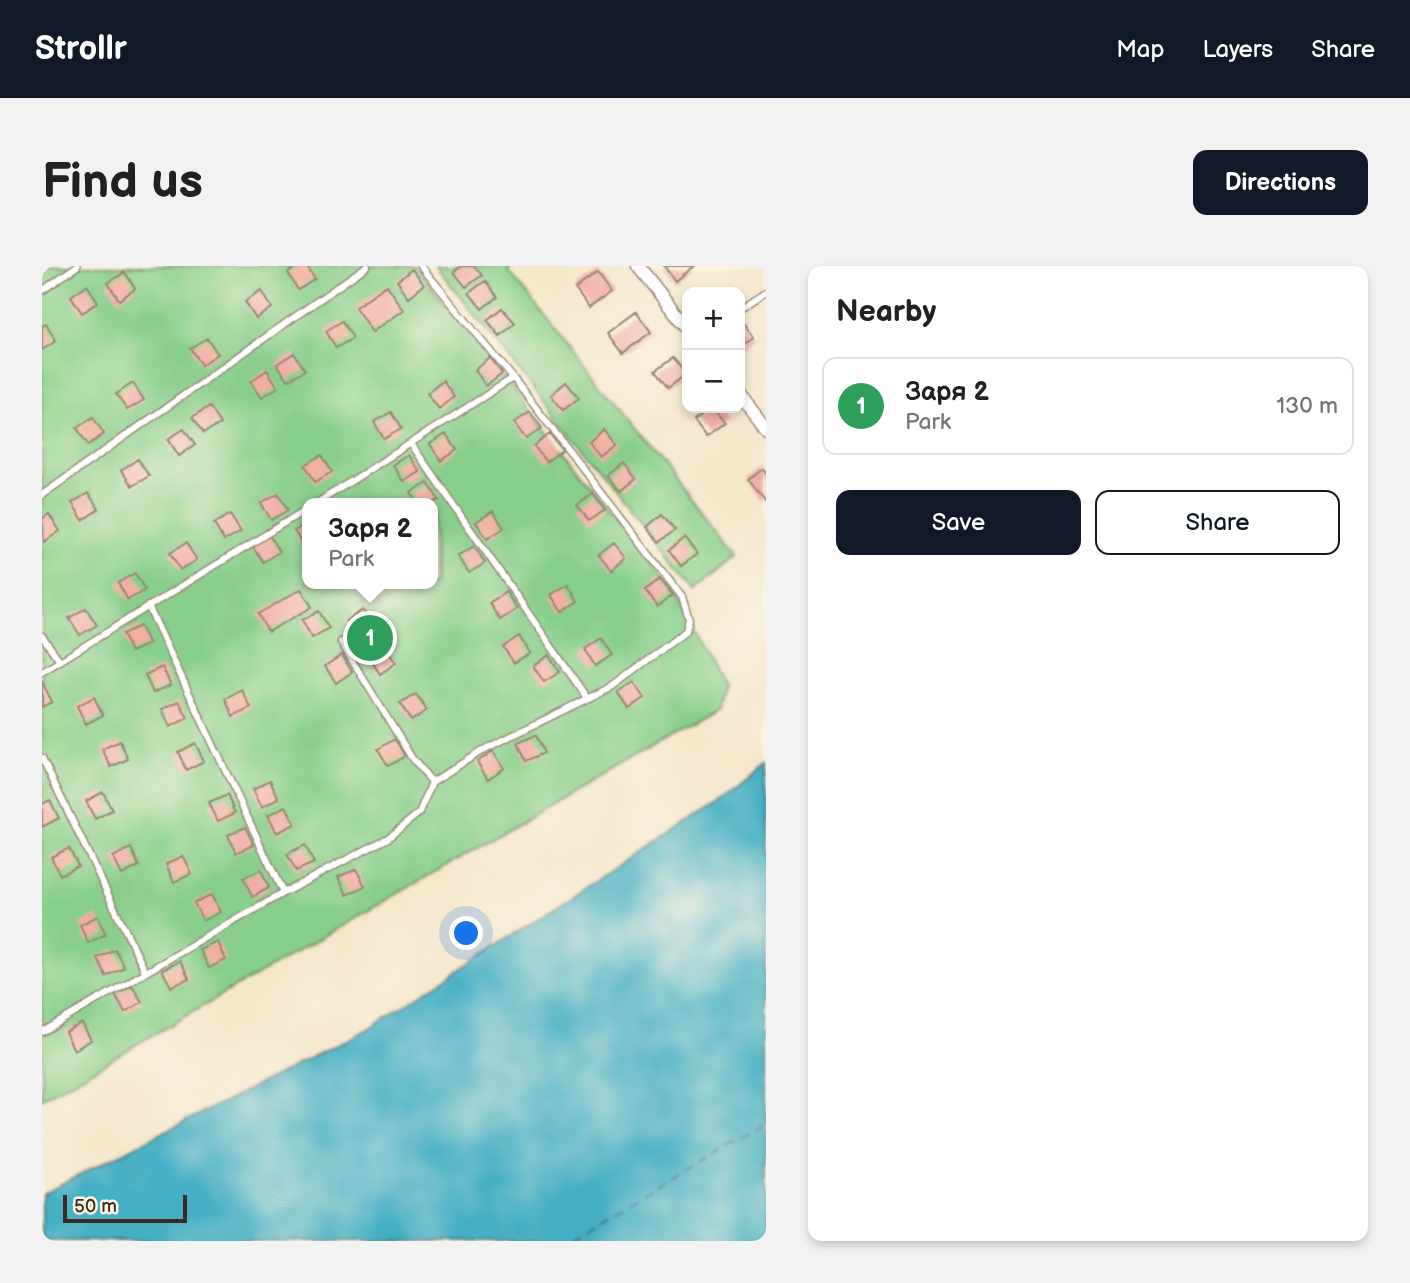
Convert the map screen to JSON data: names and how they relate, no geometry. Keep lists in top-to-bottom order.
{
  "scale_bar": "50 m",
  "page": {
    "header": "Strollr",
    "nav": ["Map", "Layers", "Share"],
    "buttons": [
      "Directions",
      ["Save", "Share"]
    ],
    "title": "Find us",
    "heading": "Nearby",
    "map_buttons": ["+", "−"],
    "list": [
      {
        "mark": "1",
        "name": "Заря 2",
        "note": "Park",
        "value": "130 m"
      }
    ],
    "popup": ["Заря 2", "Park"],
    "pins": "1",
    "scale": "50 m"
  }
}
